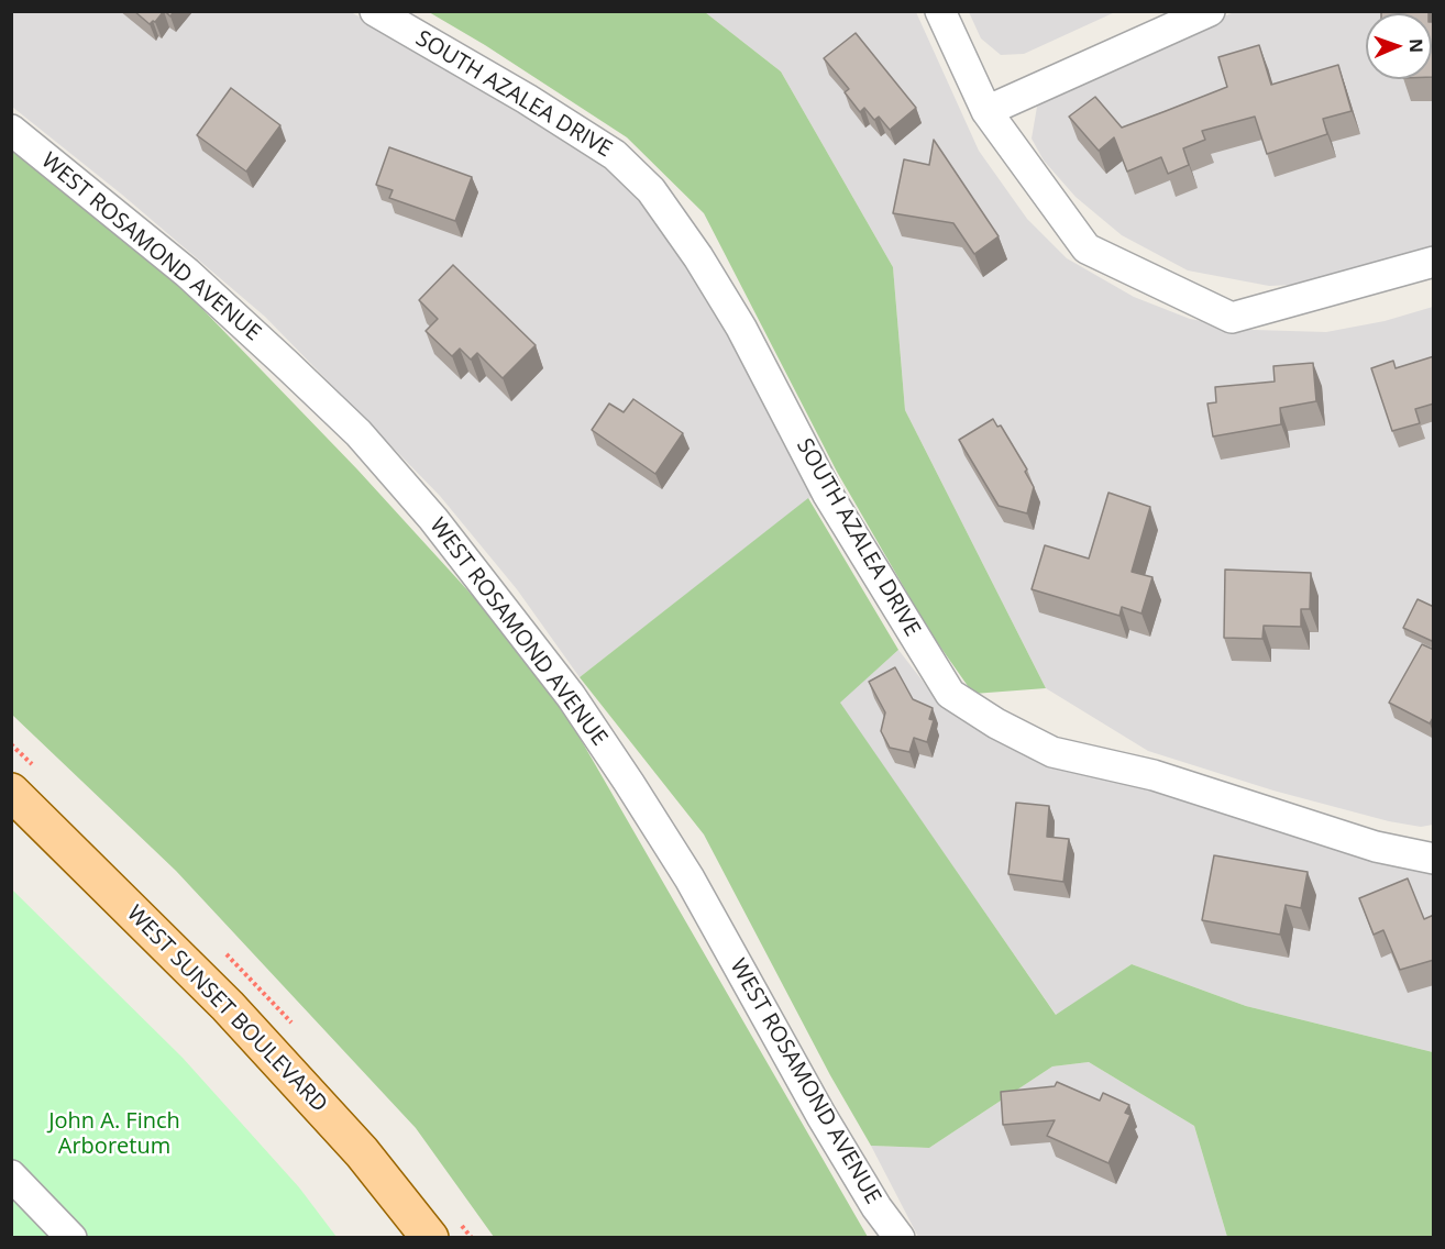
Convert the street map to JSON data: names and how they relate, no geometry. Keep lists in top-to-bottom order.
{
  "streets": {
    "main road": ["WEST SUNSET BOULEVARD"],
    "street": ["SOUTH AZALEA DRIVE", "WEST ROSAMOND AVENUE"]
  },
  "parks": ["John A. Finch Arboretum"],
  "north": "right"
}
